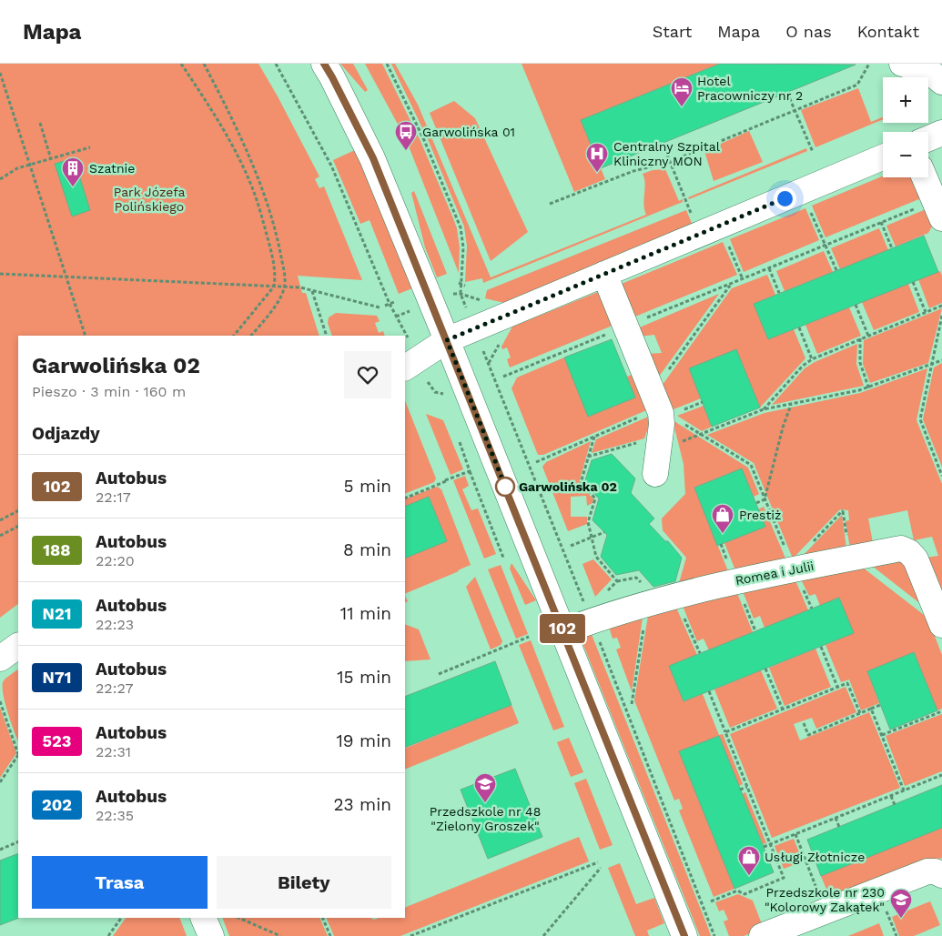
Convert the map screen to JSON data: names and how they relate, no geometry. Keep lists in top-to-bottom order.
{
  "streets": {
    "street": ["Romea i Julii"]
  },
  "parks": ["Park Józefa Polińskiego"],
  "places": {
    "hotel": ["Hotel Pracowniczy nr 2"],
    "bus stop": ["Garwolińska 01"],
    "hospital": ["Centralny Szpital Kliniczny MON"],
    "building": ["Szatnie"],
    "other": ["Garwolińska 02"],
    "shop": ["Prestiż", "Usługi Złotnicze"],
    "school or university": ["Przedszkole nr 48 \"Zielony Groszek\"", "Przedszkole nr 230 \"Kolorowy Zakątek\""]
  },
  "lines": ["bus line 102"],
  "page": {
    "header": "Mapa",
    "nav": [
      "Start",
      "Mapa",
      "O nas",
      "Kontakt"
    ],
    "on_map": "102",
    "map_buttons": ["+", "−"],
    "heading": [
      ["Garwolińska 02", "Pieszo · 3 min · 160 m"],
      "Odjazdy"
    ],
    "list": [
      {
        "mark": "102",
        "name": "Autobus",
        "note": "22:17",
        "value": "5 min"
      },
      {
        "mark": "188",
        "name": "Autobus",
        "note": "22:20",
        "value": "8 min"
      },
      {
        "mark": "N21",
        "name": "Autobus",
        "note": "22:23",
        "value": "11 min"
      },
      {
        "mark": "N71",
        "name": "Autobus",
        "note": "22:27",
        "value": "15 min"
      },
      {
        "mark": "523",
        "name": "Autobus",
        "note": "22:31",
        "value": "19 min"
      },
      {
        "mark": "202",
        "name": "Autobus",
        "note": "22:35",
        "value": "23 min"
      }
    ],
    "buttons": ["Trasa", "Bilety"]
  }
}
